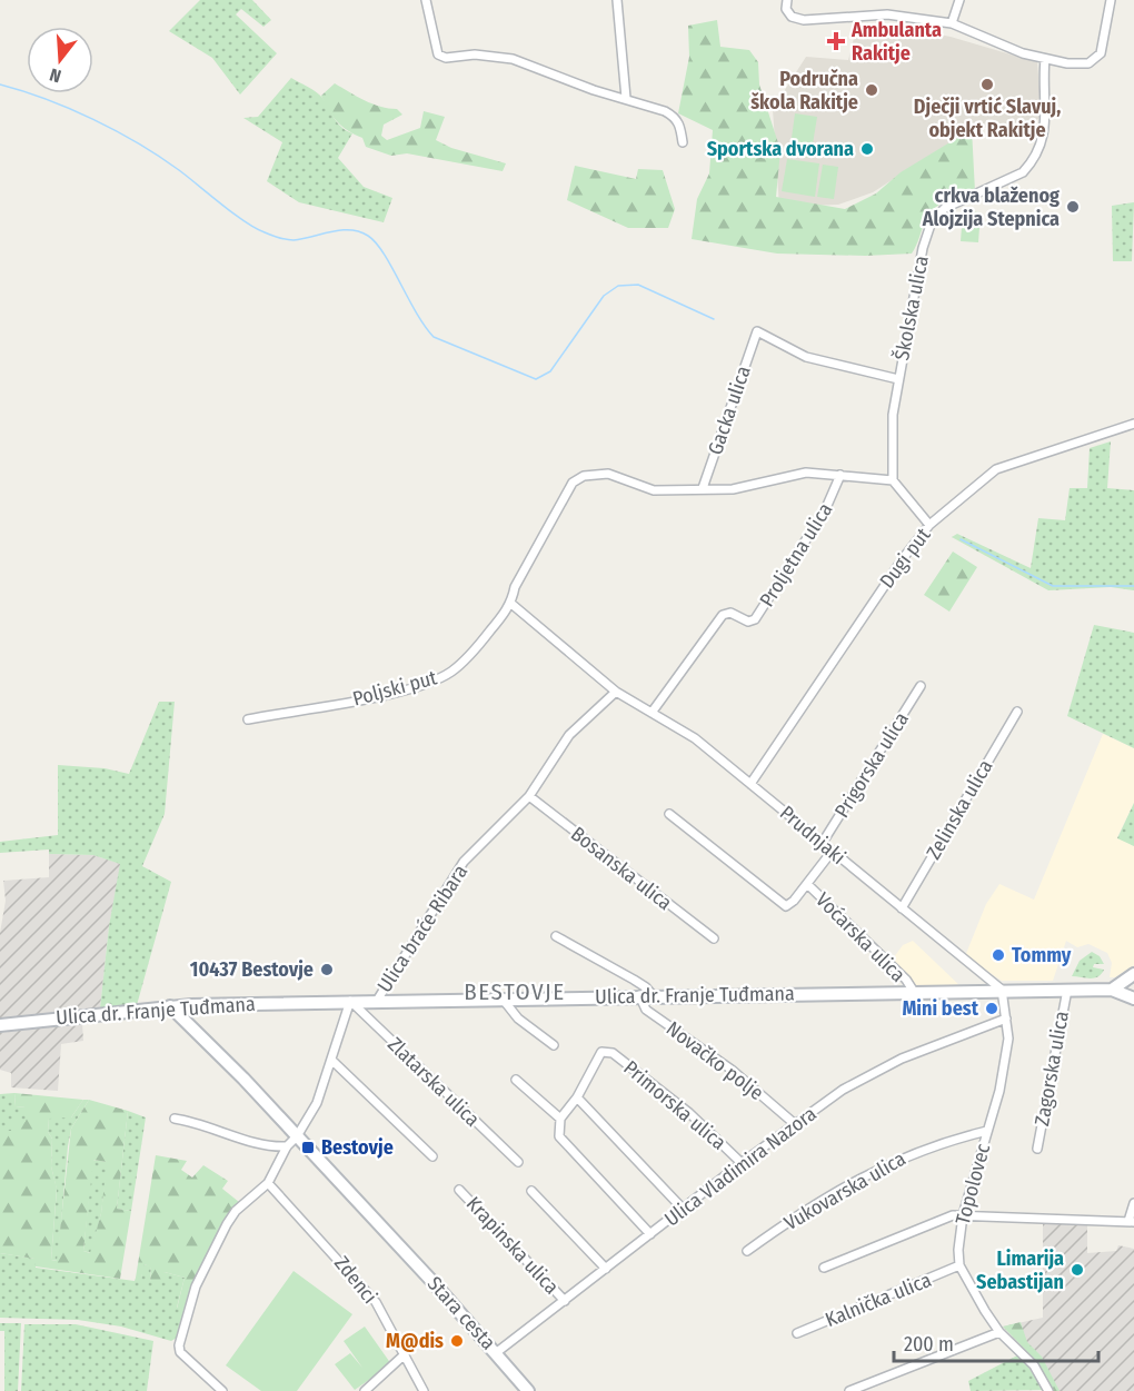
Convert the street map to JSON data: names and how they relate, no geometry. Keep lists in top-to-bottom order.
{
  "streets": {
    "main road": ["Ulica dr. Franje Tuđmana", "Stara cesta"],
    "street": [
      "Školska ulica",
      "Gacka ulica",
      "Proljetna ulica",
      "Dugi put",
      "Poljski put",
      "Prigorska ulica",
      "Zelinska ulica",
      "Prudnjaki",
      "Bosanska ulica",
      "Ulica braće Ribara",
      "Voćarska ulica",
      "Novačko polje",
      "Zagorska ulica",
      "Zlatarska ulica",
      "Primorska ulica",
      "Ulica Vladimira Nazora",
      "Topolovec",
      "Vukovarska ulica",
      "Krapinska ulica",
      "Zdenci",
      "Kalnička ulica"
    ]
  },
  "crossings": [
    ["Školska ulica", "Gacka ulica"],
    ["Proljetna ulica", "Prudnjaki"],
    ["Dugi put", "Prudnjaki"],
    ["Prigorska ulica", "Prudnjaki"],
    ["Zelinska ulica", "Prudnjaki"],
    ["Prudnjaki", "Ulica braće Ribara"],
    ["Prudnjaki", "Ulica dr. Franje Tuđmana"],
    ["Prudnjaki", "Topolovec"],
    ["Bosanska ulica", "Ulica braće Ribara"],
    ["Ulica braće Ribara", "Ulica dr. Franje Tuđmana"],
    ["Voćarska ulica", "Ulica dr. Franje Tuđmana"],
    ["Ulica dr. Franje Tuđmana", "Novačko polje"],
    ["Ulica dr. Franje Tuđmana", "Zagorska ulica"],
    ["Ulica dr. Franje Tuđmana", "Zlatarska ulica"],
    ["Ulica dr. Franje Tuđmana", "Topolovec"],
    ["Novačko polje", "Ulica Vladimira Nazora"],
    ["Primorska ulica", "Ulica Vladimira Nazora"],
    ["Ulica Vladimira Nazora", "Topolovec"],
    ["Ulica Vladimira Nazora", "Krapinska ulica"],
    ["Ulica Vladimira Nazora", "Stara cesta"],
    ["Topolovec", "Vukovarska ulica"],
    ["Topolovec", "Kalnička ulica"]
  ],
  "districts": ["BESTOVJE"],
  "places": {
    "health": ["Ambulanta Rakitje"],
    "other": [
      "Dječji vrtić Slavuj, objekt Rakitje",
      "Područna škola Rakitje",
      "Sportska dvorana",
      "crkva blaženog Alojzija Stepnica",
      "Tommy",
      "10437 Bestovje",
      "Mini best",
      "Limarija Sebastijan",
      "M@dis"
    ],
    "transit": ["Bestovje"]
  },
  "scale_bar": "200 m",
  "north": "bottom"
}
